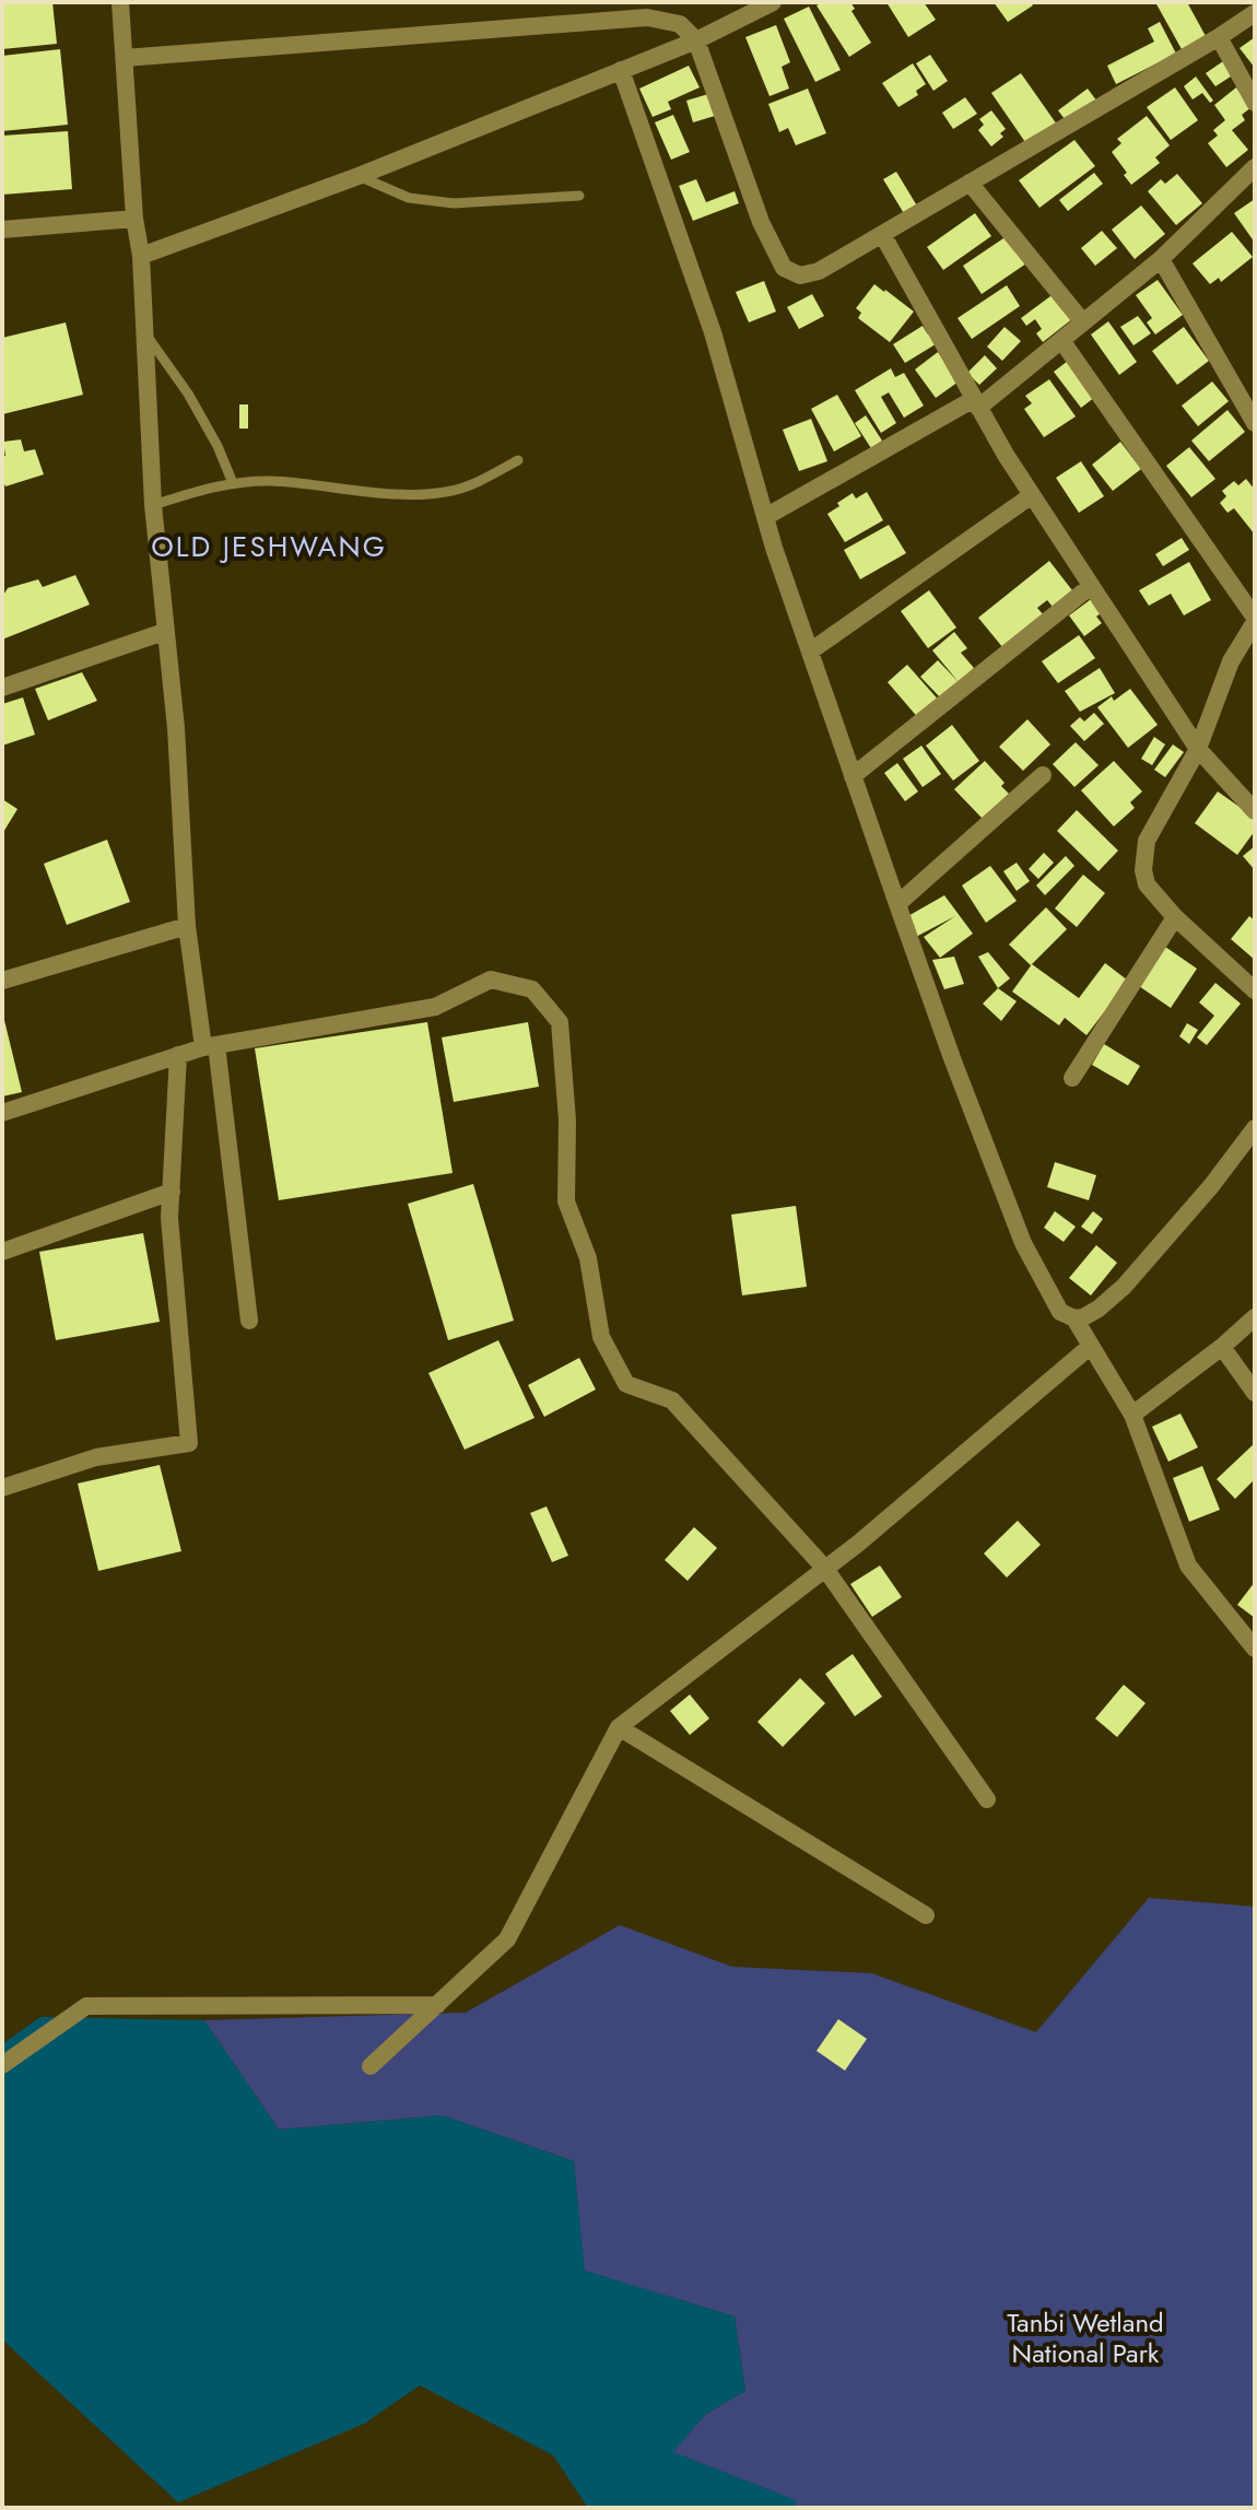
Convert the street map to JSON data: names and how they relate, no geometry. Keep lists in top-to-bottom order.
{
  "districts": ["OLD JESHWANG"],
  "parks": ["Tanbi Wetland National Park"]
}
